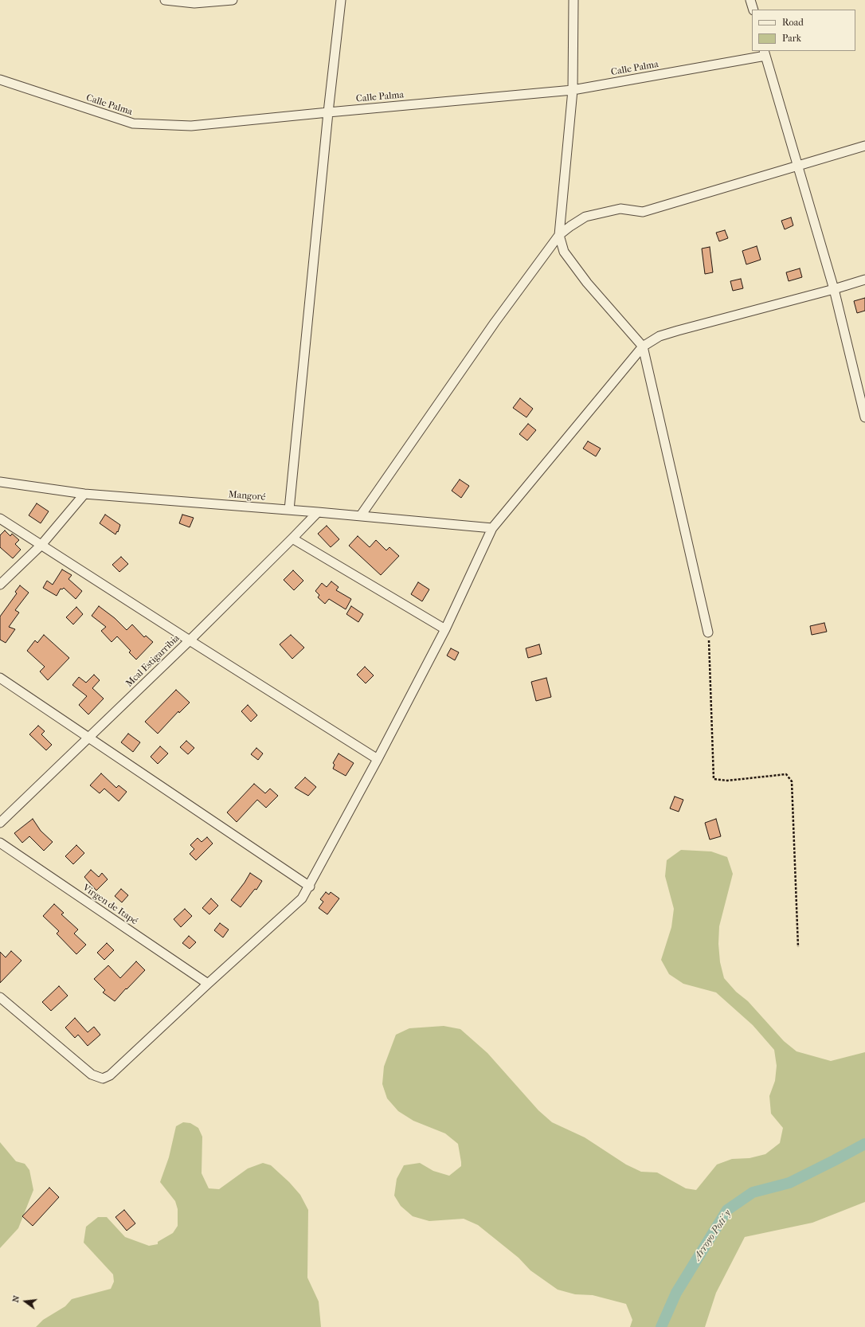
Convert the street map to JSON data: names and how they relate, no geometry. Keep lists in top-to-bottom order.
{
  "streets": {
    "street": [
      "Calle Palma",
      "Mangoré",
      "Mcal Estigarribia",
      "Virgen de Itapé"
    ]
  },
  "crossings": [
    ["Mangoré", "Mcal Estigarribia"]
  ],
  "water": ["Arroyo Poti´y"],
  "legend": ["Road", "Park"],
  "north": "left"
}
